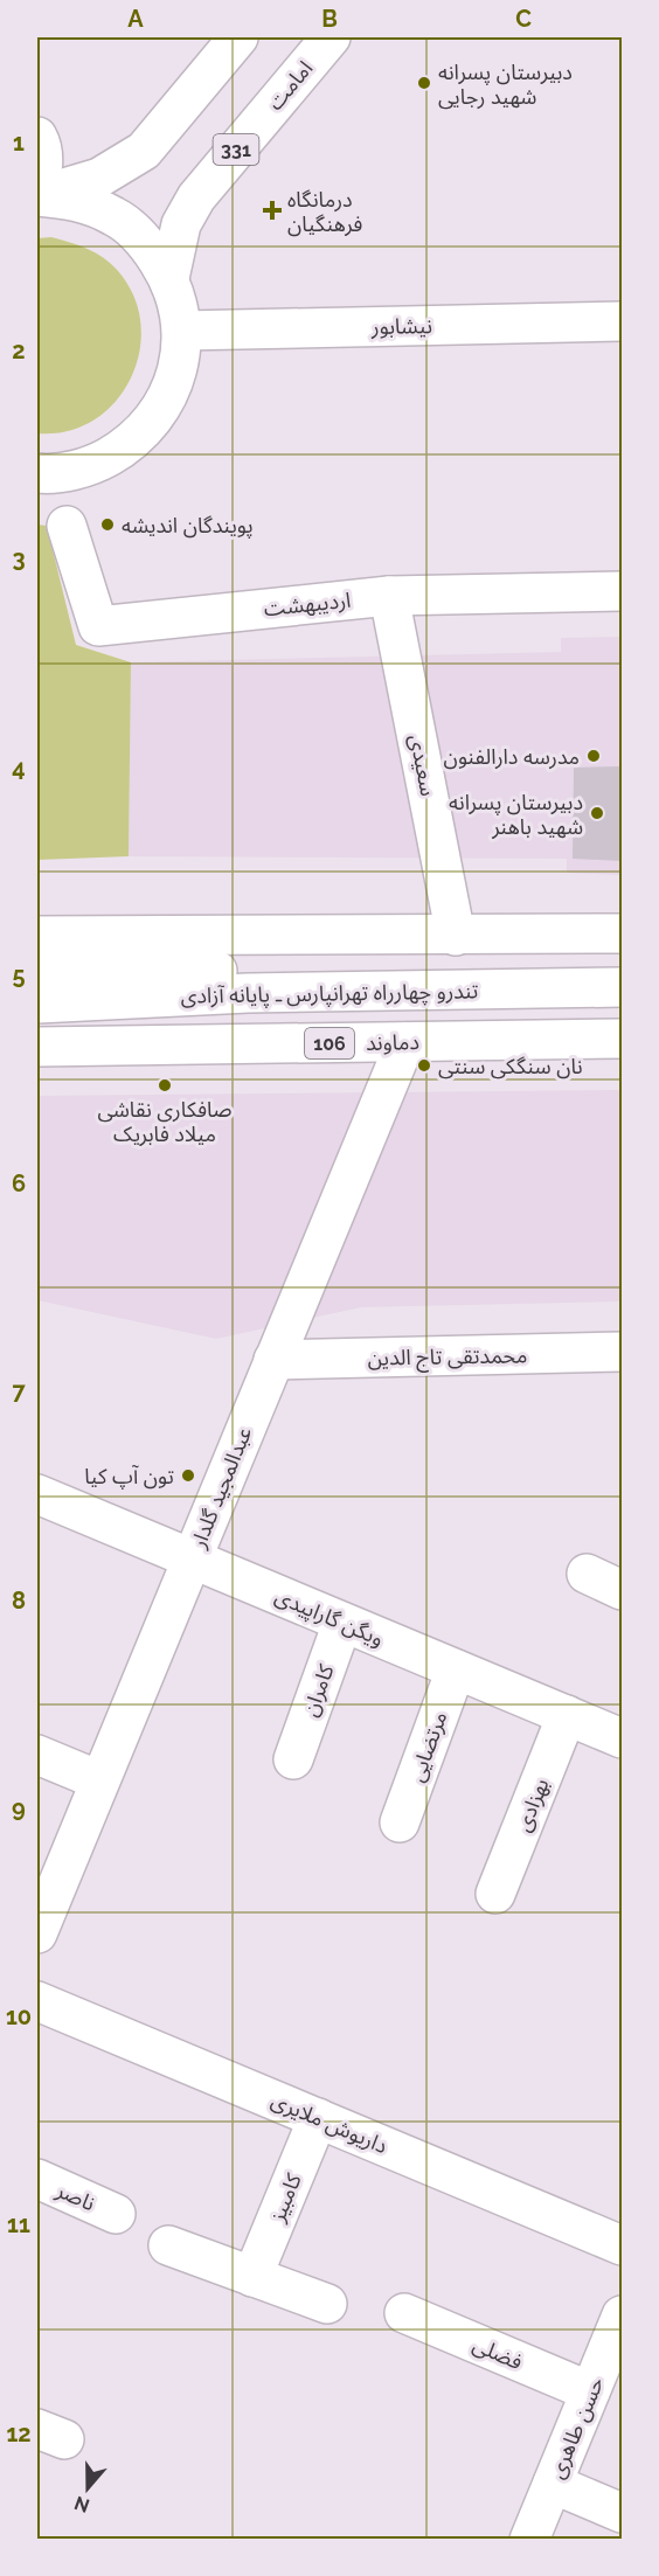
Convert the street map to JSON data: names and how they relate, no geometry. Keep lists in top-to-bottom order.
{
  "streets": {
    "street": [
      "امامت",
      "331",
      "نیشابور",
      "اردیبهشت",
      "سعیدی",
      "تندرو چهارراه تهرانپارس ـ پایانه آزادی",
      "دماوند",
      "106",
      "محمدتقی تاج الدین",
      "عبدالمجید گلدار",
      "ویگن گاراپیدی",
      "کامران",
      "مرتضایی",
      "بهزادی",
      "داریوش ملایری",
      "ناصر",
      "کامبیز",
      "فضلی",
      "حسن طاهری"
    ]
  },
  "crossings": [
    ["اردیبهشت", "سعیدی"],
    ["دماوند", "عبدالمجید گلدار"],
    ["محمدتقی تاج الدین", "عبدالمجید گلدار"],
    ["عبدالمجید گلدار", "ویگن گاراپیدی"],
    ["ویگن گاراپیدی", "کامران"],
    ["ویگن گاراپیدی", "مرتضایی"],
    ["ویگن گاراپیدی", "بهزادی"],
    ["داریوش ملایری", "کامبیز"],
    ["فضلی", "حسن طاهری"]
  ],
  "places": {
    "other": [
      "دبیرستان پسرانه شهید رجایی",
      "پویندگان اندیشه",
      "مدرسه دارالفنون",
      "دبیرستان پسرانه شهید باهنر",
      "نان سنگکی سنتی",
      "صافکاری نقاشی میلاد فابریک",
      "تون آپ کیا"
    ],
    "health": ["درمانگاه فرهنگیان"]
  },
  "north": "bottom",
  "grid": {
    "columns": ["A", "B", "C"],
    "rows": [
      "1",
      "2",
      "3",
      "4",
      "5",
      "6",
      "7",
      "8",
      "9",
      "10",
      "11",
      "12"
    ]
  }
}
